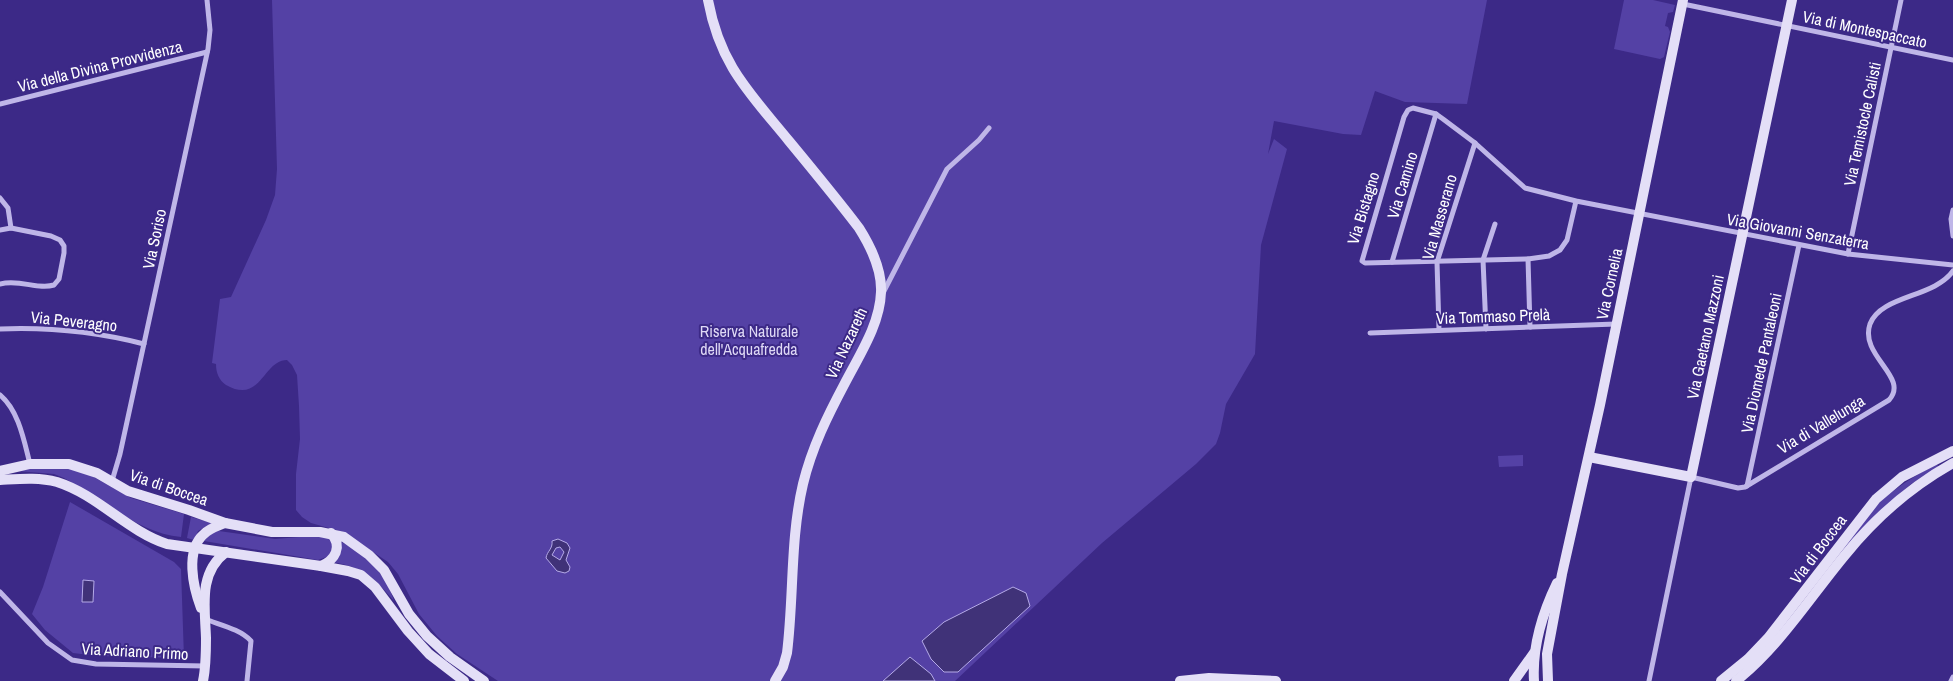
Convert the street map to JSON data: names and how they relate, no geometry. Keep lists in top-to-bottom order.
{
  "streets": {
    "street": [
      "Via di Montespaccato",
      "Via della Divina Provvidenza",
      "Via Temistocle Calisti",
      "Via Camino",
      "Via Bistagno",
      "Via Masserano",
      "Via Giovanni Senzaterra",
      "Via Soriso",
      "Via Cornelia",
      "Via Tommaso Prelà",
      "Via Peveragno",
      "Via Gaetano Mazzoni",
      "Via Nazareth",
      "Via Diomede Pantaleoni",
      "Via di Vallelunga",
      "Via di Boccea",
      "Via Adriano Primo"
    ]
  },
  "crossings": [
    ["Via di Montespaccato", "Via Temistocle Calisti"],
    ["Via di Montespaccato", "Via Cornelia"],
    ["Via di Montespaccato", "Via Gaetano Mazzoni"],
    ["Via della Divina Provvidenza", "Via Soriso"],
    ["Via Temistocle Calisti", "Via Giovanni Senzaterra"],
    ["Via Camino", "Via Bistagno"],
    ["Via Bistagno", "Via Masserano"],
    ["Via Bistagno", "Via Giovanni Senzaterra"],
    ["Via Bistagno", "Via Cornelia"],
    ["Via Masserano", "Via Tommaso Prelà"],
    ["Via Giovanni Senzaterra", "Via Cornelia"],
    ["Via Giovanni Senzaterra", "Via Gaetano Mazzoni"],
    ["Via Giovanni Senzaterra", "Via Diomede Pantaleoni"],
    ["Via Soriso", "Via Peveragno"],
    ["Via Soriso", "Via di Boccea"],
    ["Via Cornelia", "Via Tommaso Prelà"],
    ["Via Diomede Pantaleoni", "Via di Vallelunga"]
  ],
  "parks": ["Riserva Naturale dell'Acquafredda"]
}
